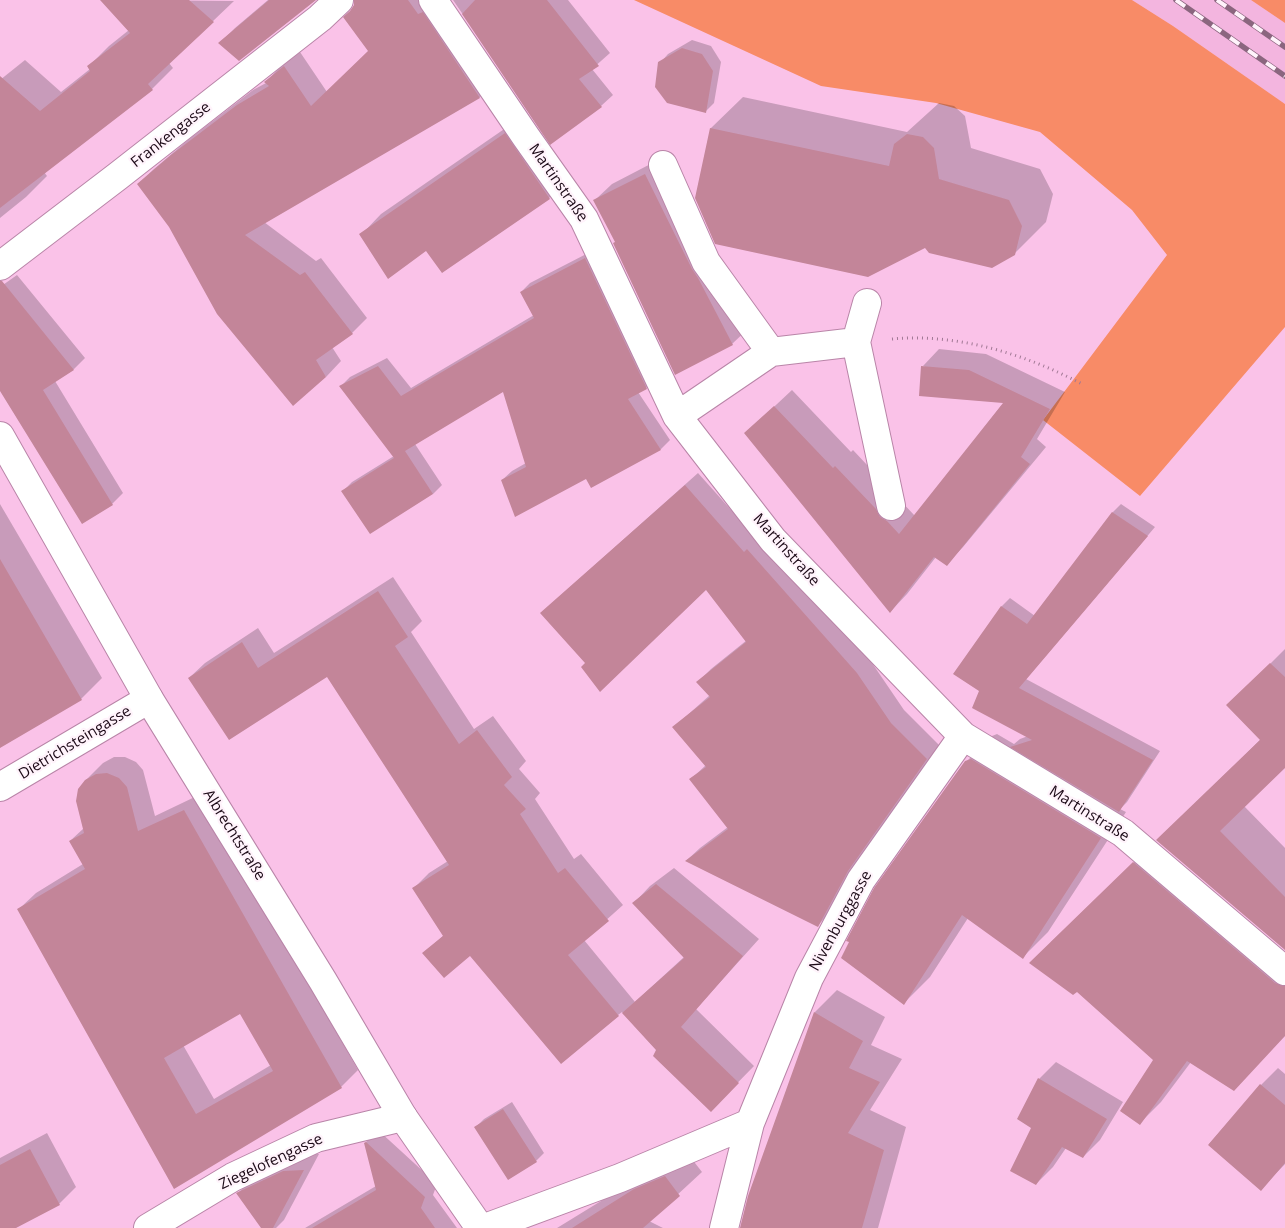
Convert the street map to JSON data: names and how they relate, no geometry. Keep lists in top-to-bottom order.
{
  "streets": {
    "street": [
      "Frankengasse",
      "Martinstraße",
      "Dietrichsteingasse",
      "Albrechtstraße",
      "Nivenburggasse",
      "Ziegelofengasse"
    ]
  },
  "crossings": [
    ["Martinstraße", "Nivenburggasse"],
    ["Dietrichsteingasse", "Albrechtstraße"],
    ["Albrechtstraße", "Ziegelofengasse"]
  ]
}
